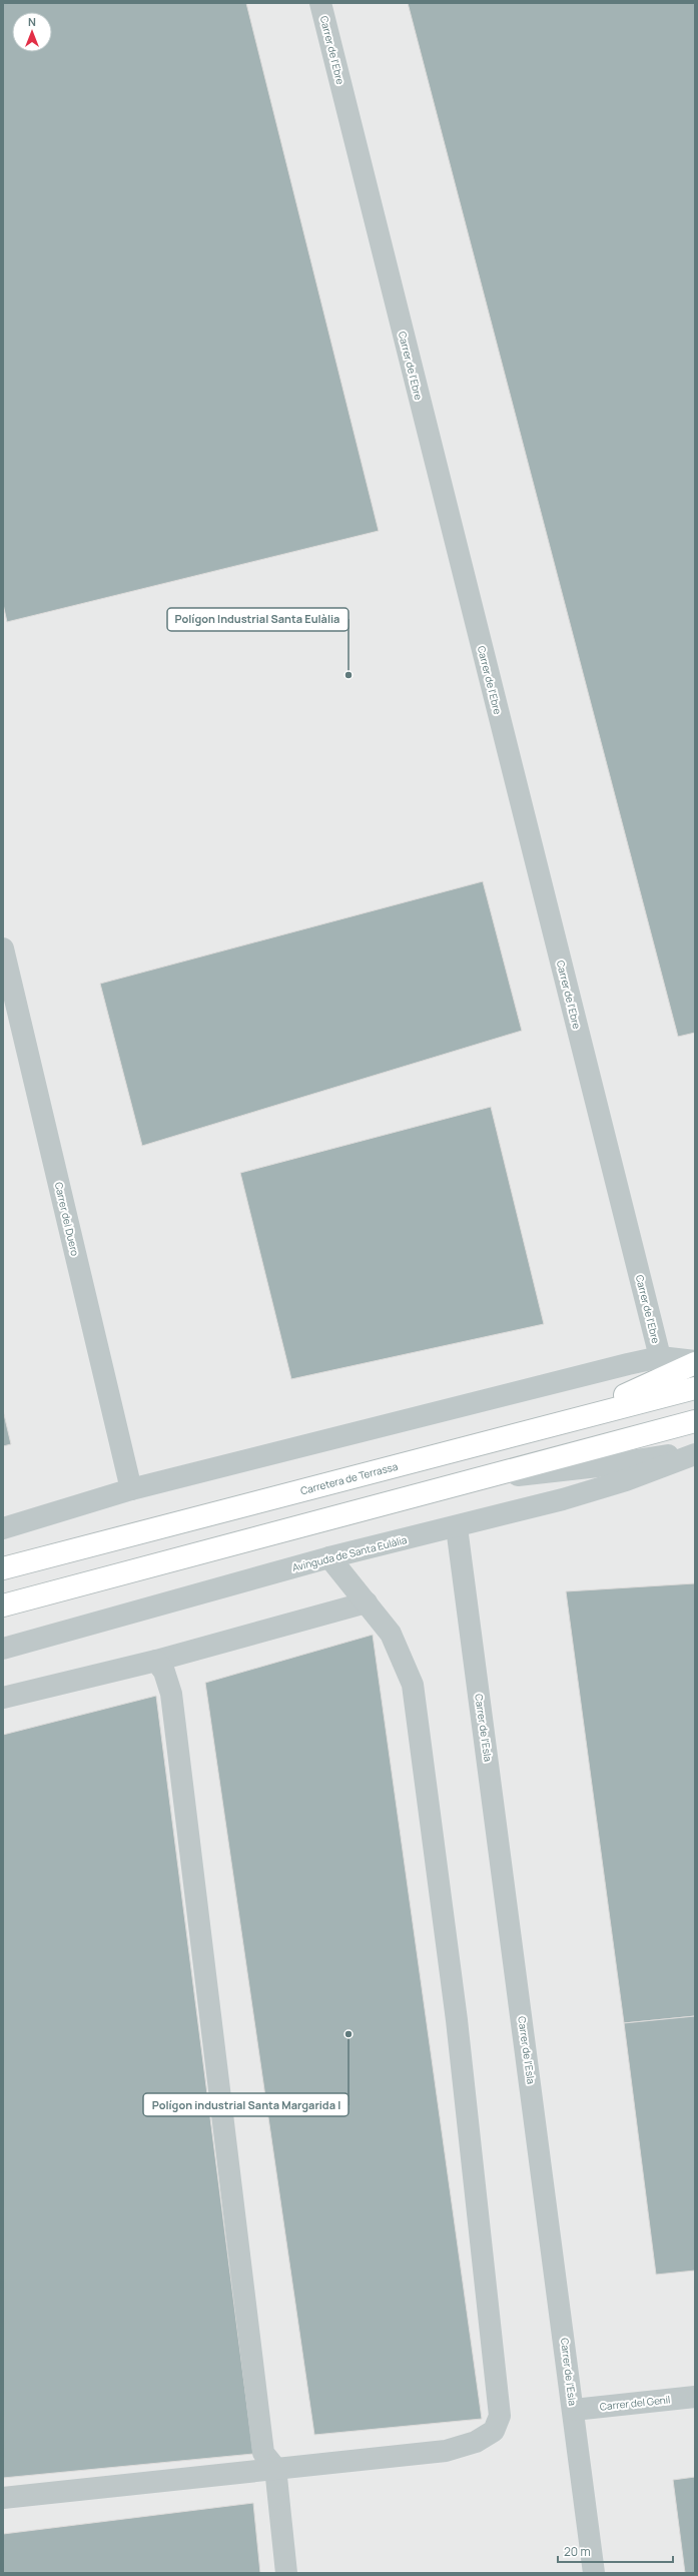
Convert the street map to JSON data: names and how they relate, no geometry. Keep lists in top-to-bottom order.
{
  "streets": {
    "main road": ["Carretera de Terrassa"],
    "street": [
      "Carrer de l'Ebre",
      "Carrer del Duero",
      "Avinguda de Santa Eulàlia",
      "Carrer de l'Esla",
      "Carrer del Genil"
    ]
  },
  "crossings": [
    ["Avinguda de Santa Eulàlia", "Carrer de l'Esla"],
    ["Carrer de l'Esla", "Carrer del Genil"]
  ],
  "places": ["Polígon Industrial Santa Eulàlia", "Polígon industrial Santa Margarida I"],
  "scale_bar": "20 m",
  "north": "top"
}
